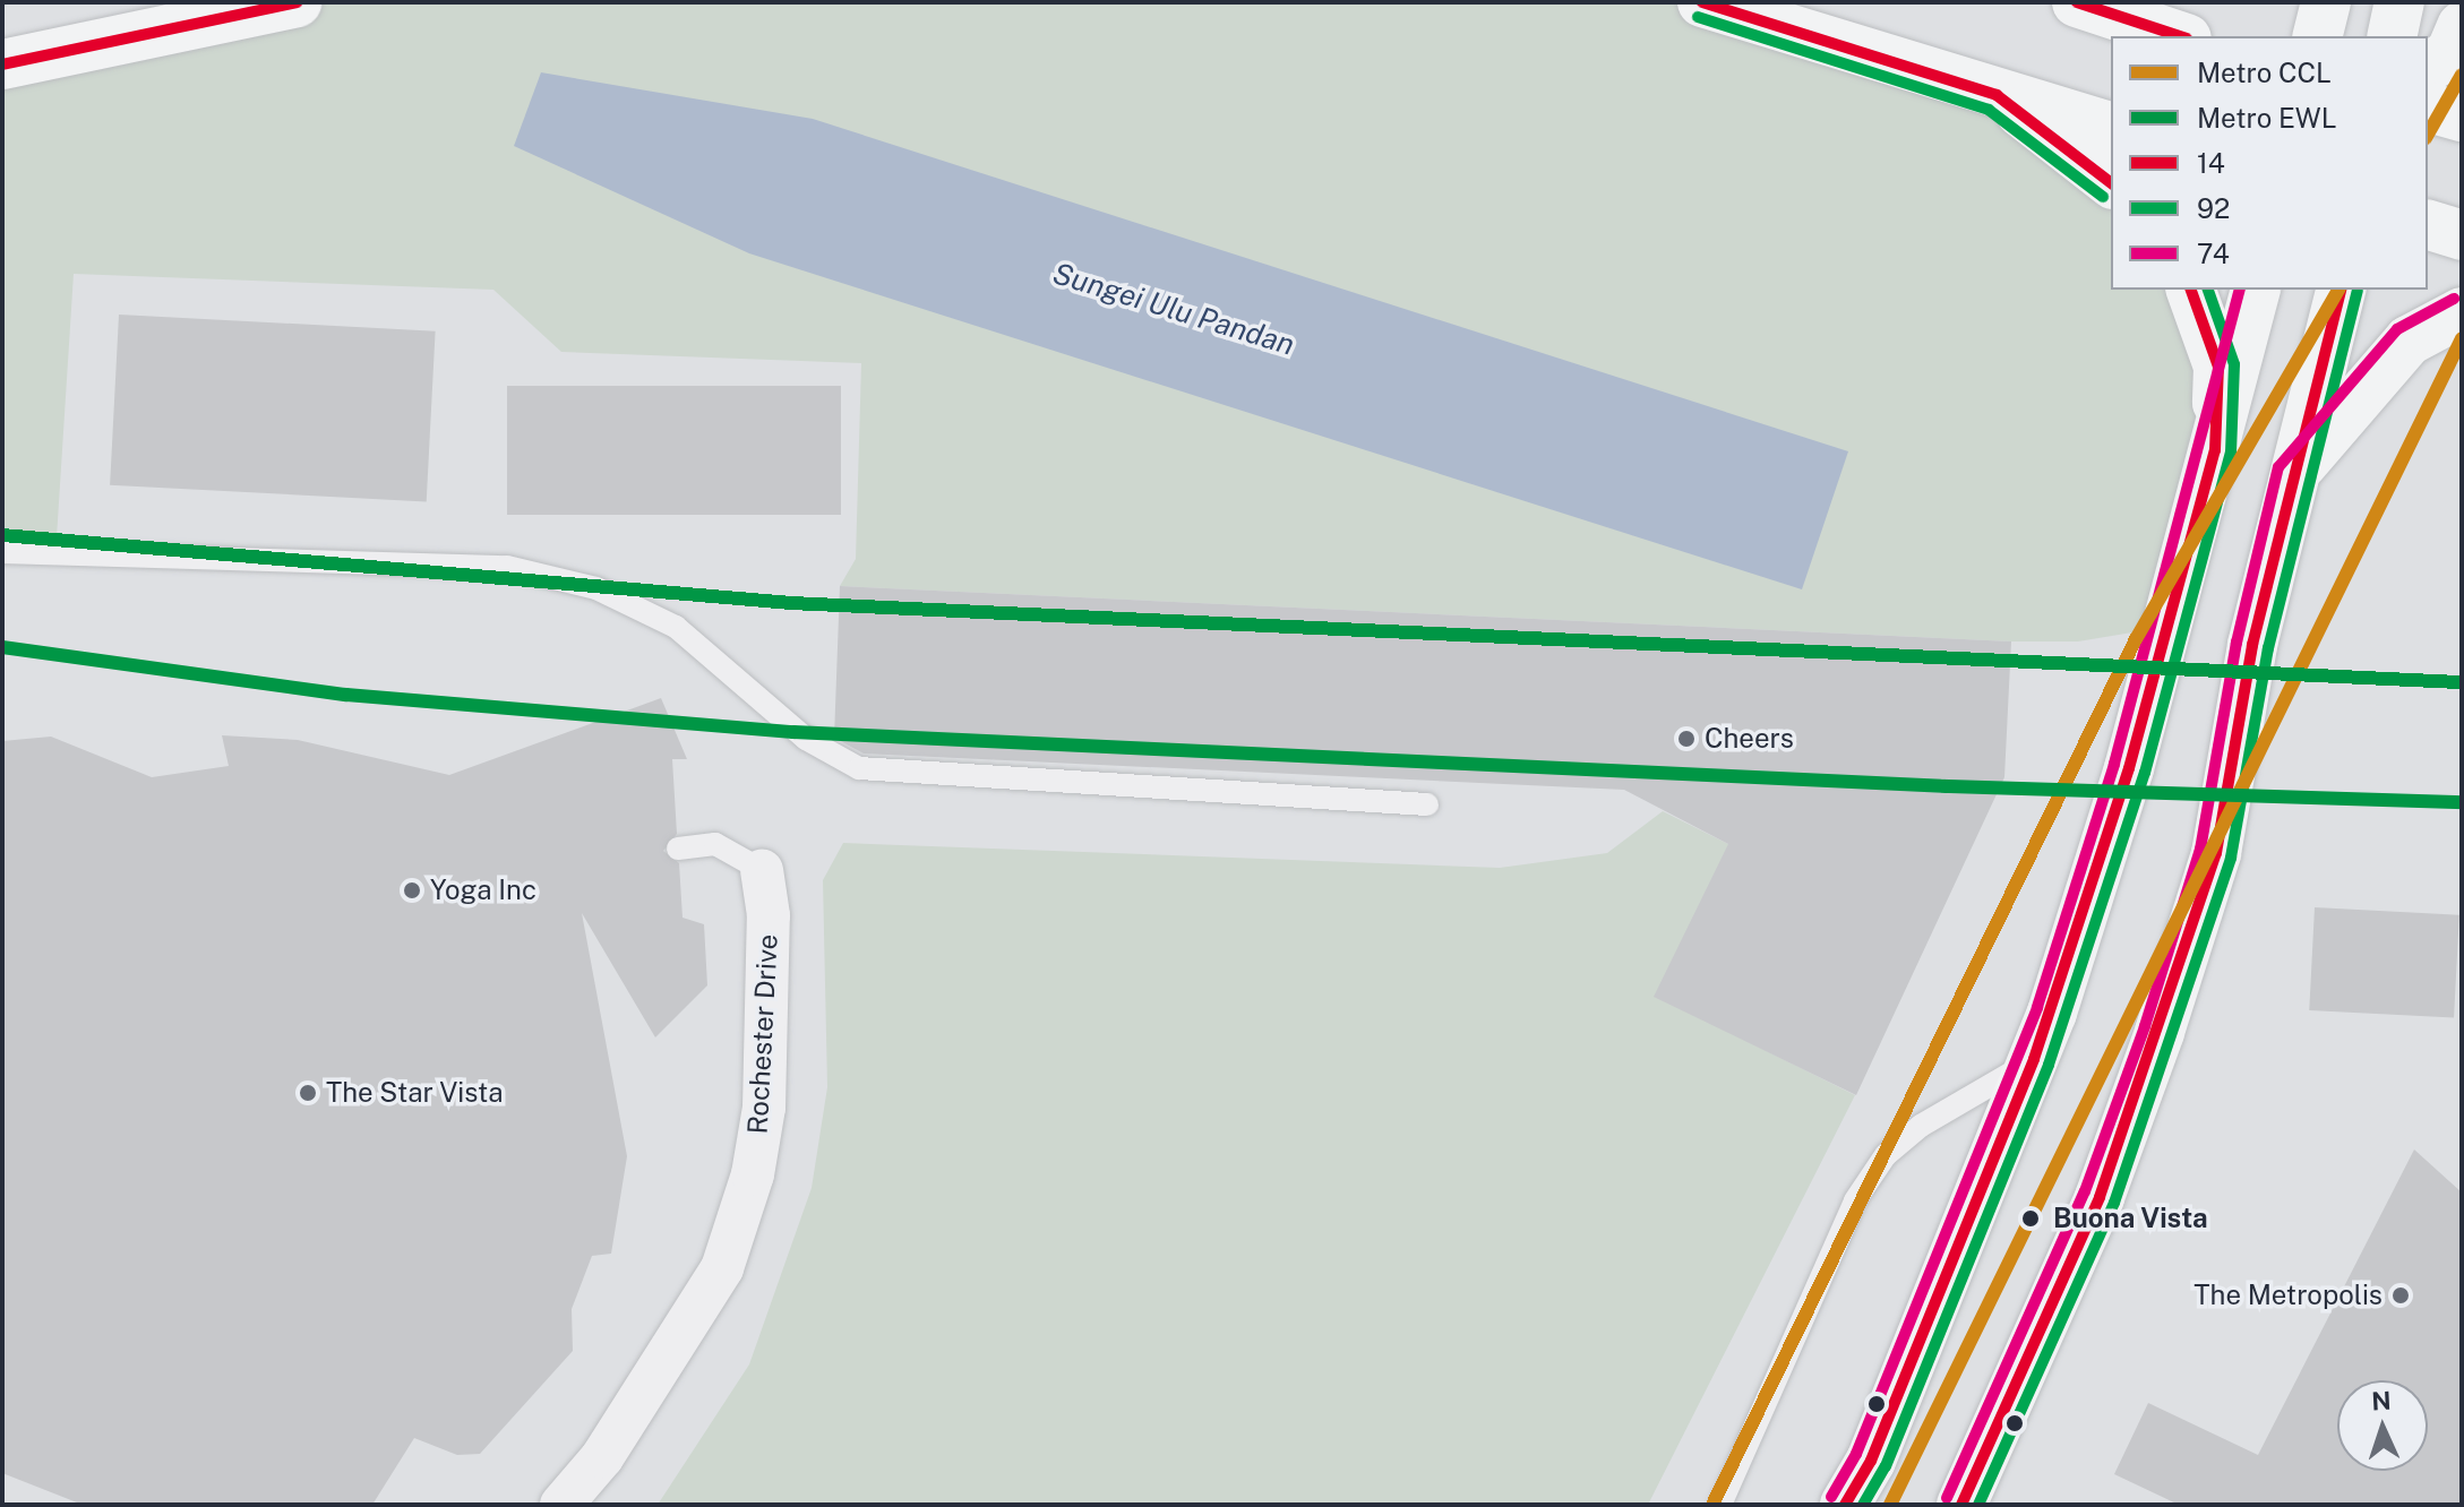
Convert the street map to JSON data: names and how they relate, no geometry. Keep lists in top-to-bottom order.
{
  "streets": {
    "street": ["Rochester Drive"]
  },
  "water": ["Sungei Ulu Pandan"],
  "places": [
    "Cheers",
    "Yoga Inc",
    "The Star Vista",
    "Buona Vista",
    "The Metropolis"
  ],
  "lines": [
    "transit line 14",
    "transit line 92",
    "metro line CCL",
    "transit line 74",
    "metro line EWL"
  ],
  "legend": [
    "Metro CCL",
    "Metro EWL",
    "14",
    "92",
    "74"
  ],
  "north": "top"
}
